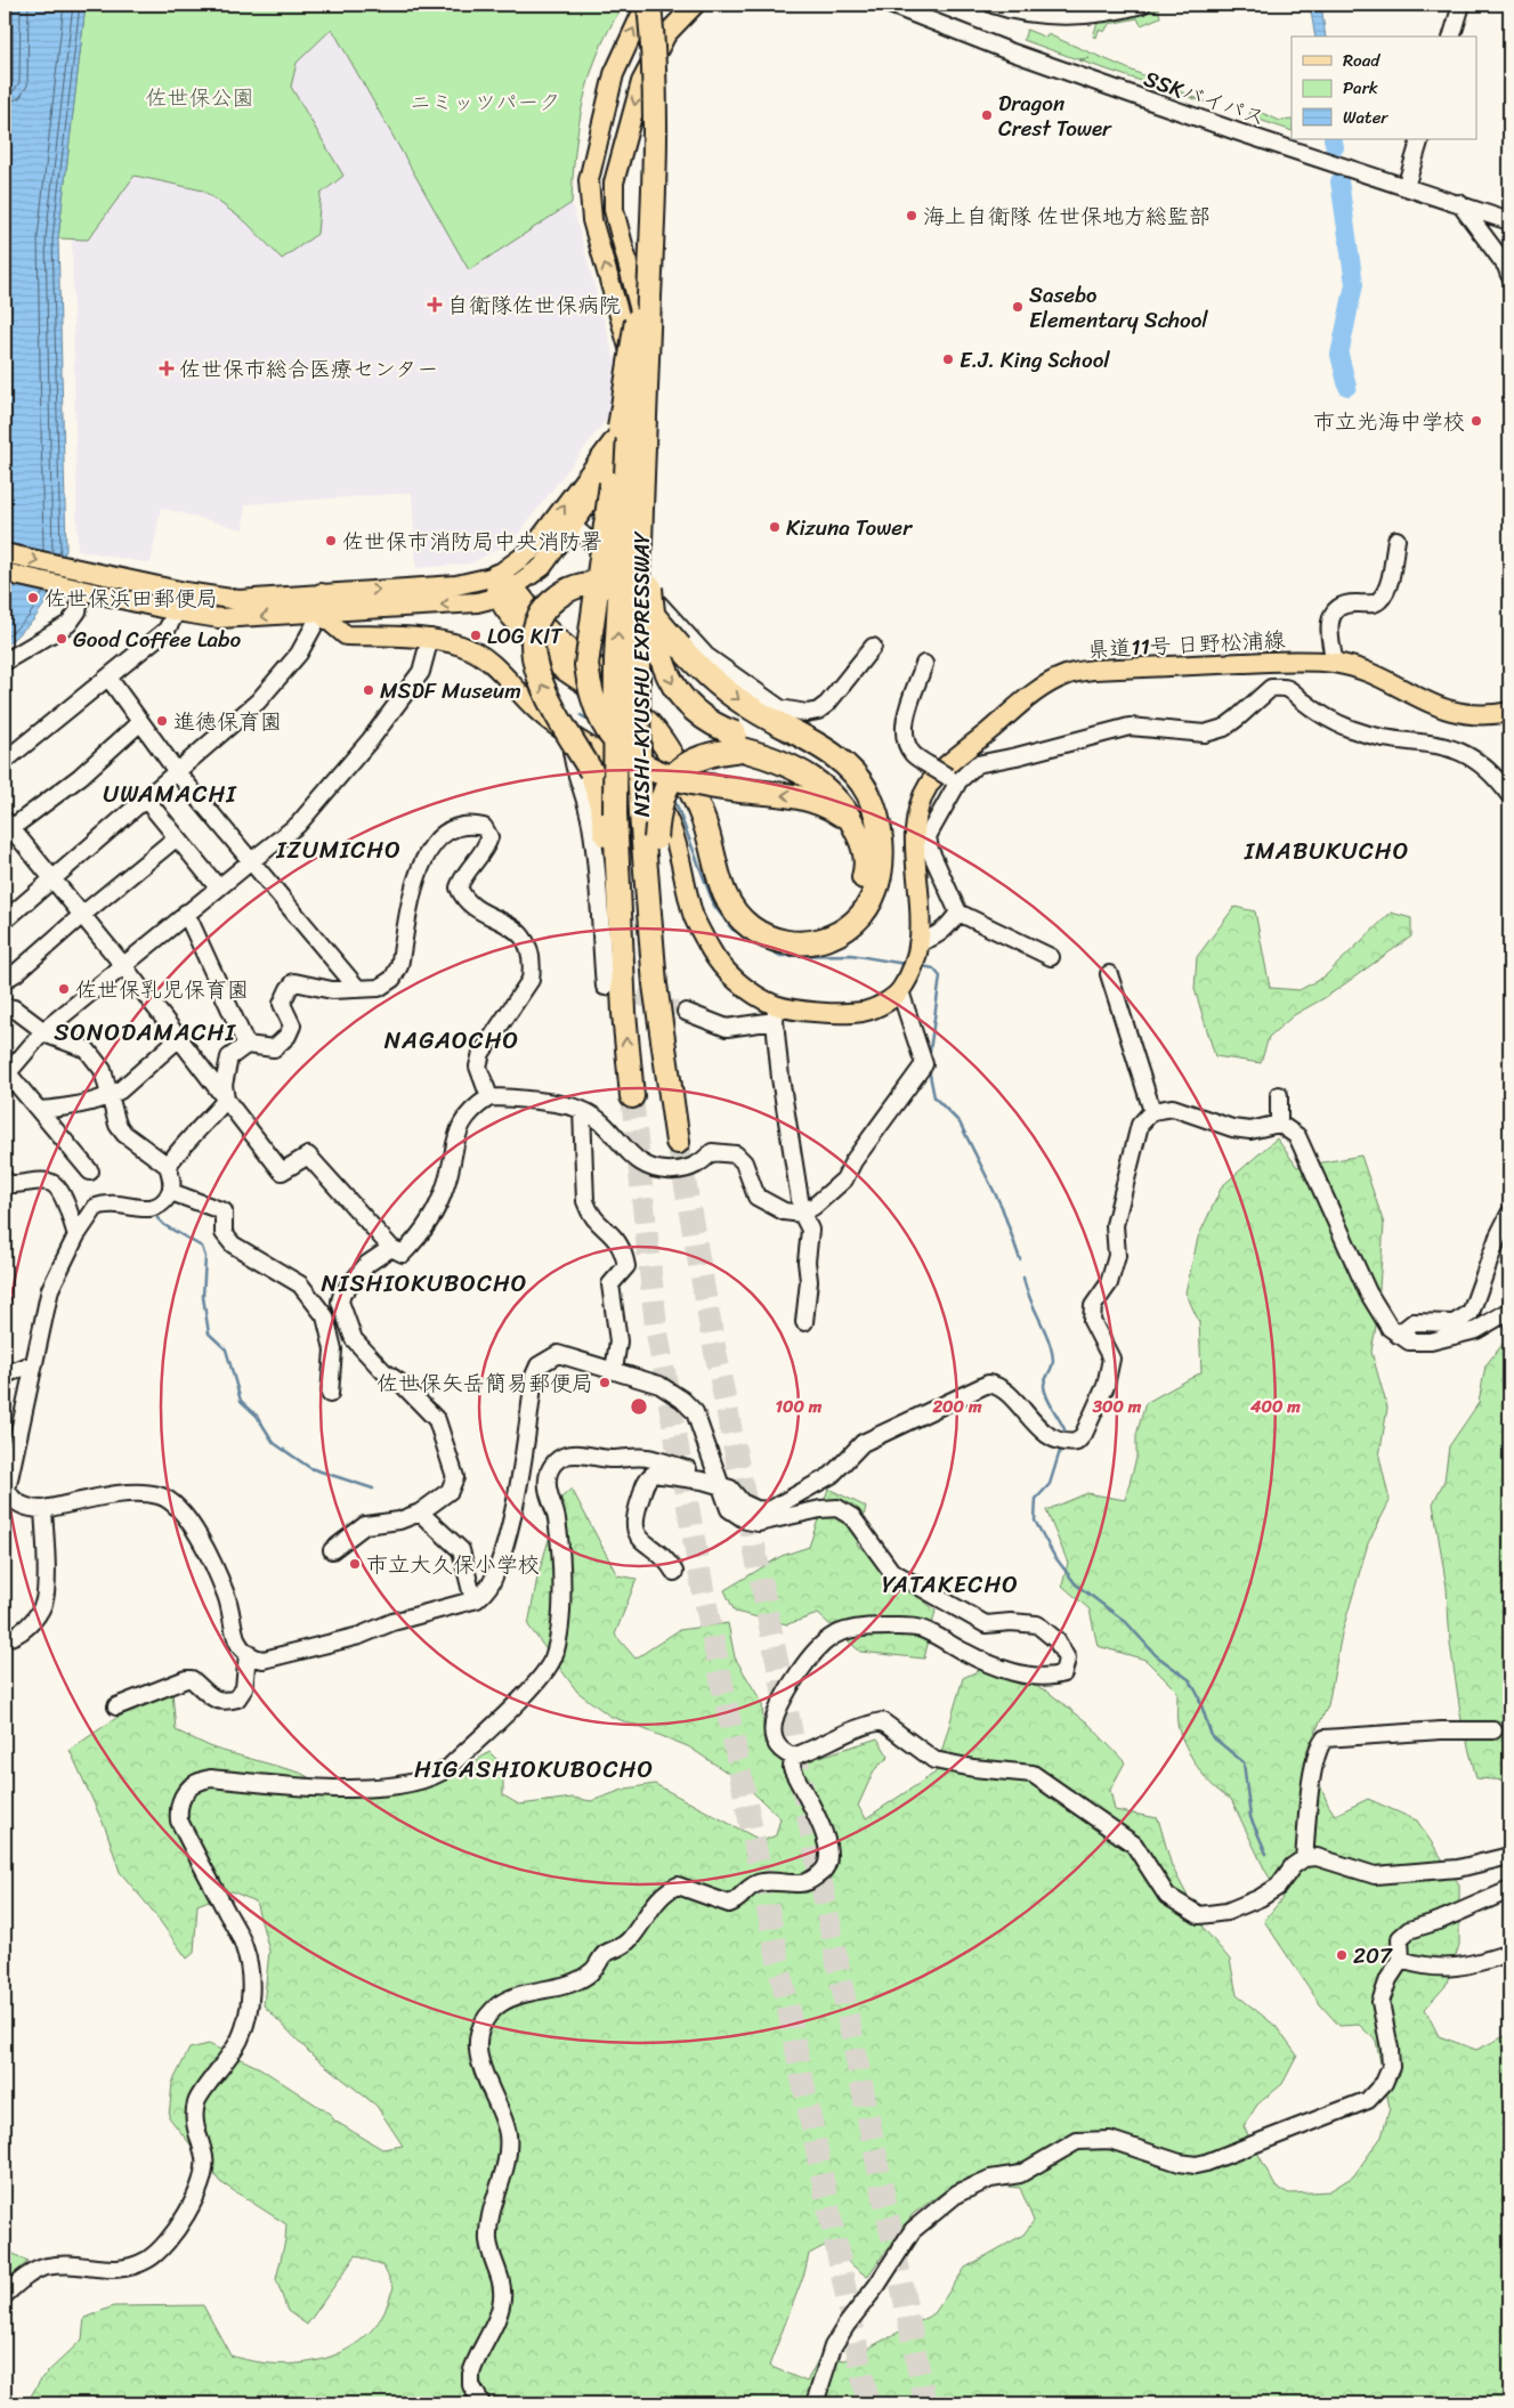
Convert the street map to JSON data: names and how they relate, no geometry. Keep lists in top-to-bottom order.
{
  "streets": {
    "highway": ["NISHI-KYUSHU EXPRESSWAY"],
    "main road": ["県道11号 日野松浦線"],
    "street": ["SSKバイパス"]
  },
  "districts": [
    "UWAMACHI",
    "IZUMICHO",
    "IMABUKUCHO",
    "SONODAMACHI",
    "NAGAOCHO",
    "NISHIOKUBOCHO",
    "YATAKECHO",
    "HIGASHIOKUBOCHO"
  ],
  "parks": ["佐世保公園", "ニミッツパーク"],
  "places": {
    "other": [
      "Dragon Crest Tower",
      "海上自衛隊 佐世保地方総監部",
      "Sasebo Elementary School",
      "E.J. King School",
      "市立光海中学校",
      "Kizuna Tower",
      "佐世保市消防局中央消防署",
      "佐世保浜田郵便局",
      "LOG KIT",
      "Good Coffee Labo",
      "MSDF Museum",
      "進徳保育園",
      "佐世保乳児保育園",
      "佐世保矢岳簡易郵便局",
      "市立大久保小学校",
      "207"
    ],
    "health": ["自衛隊佐世保病院", "佐世保市総合医療センター"]
  },
  "legend": ["Road", "Park", "Water"],
  "rings": [
    "100 m",
    "200 m",
    "300 m",
    "400 m"
  ]
}
